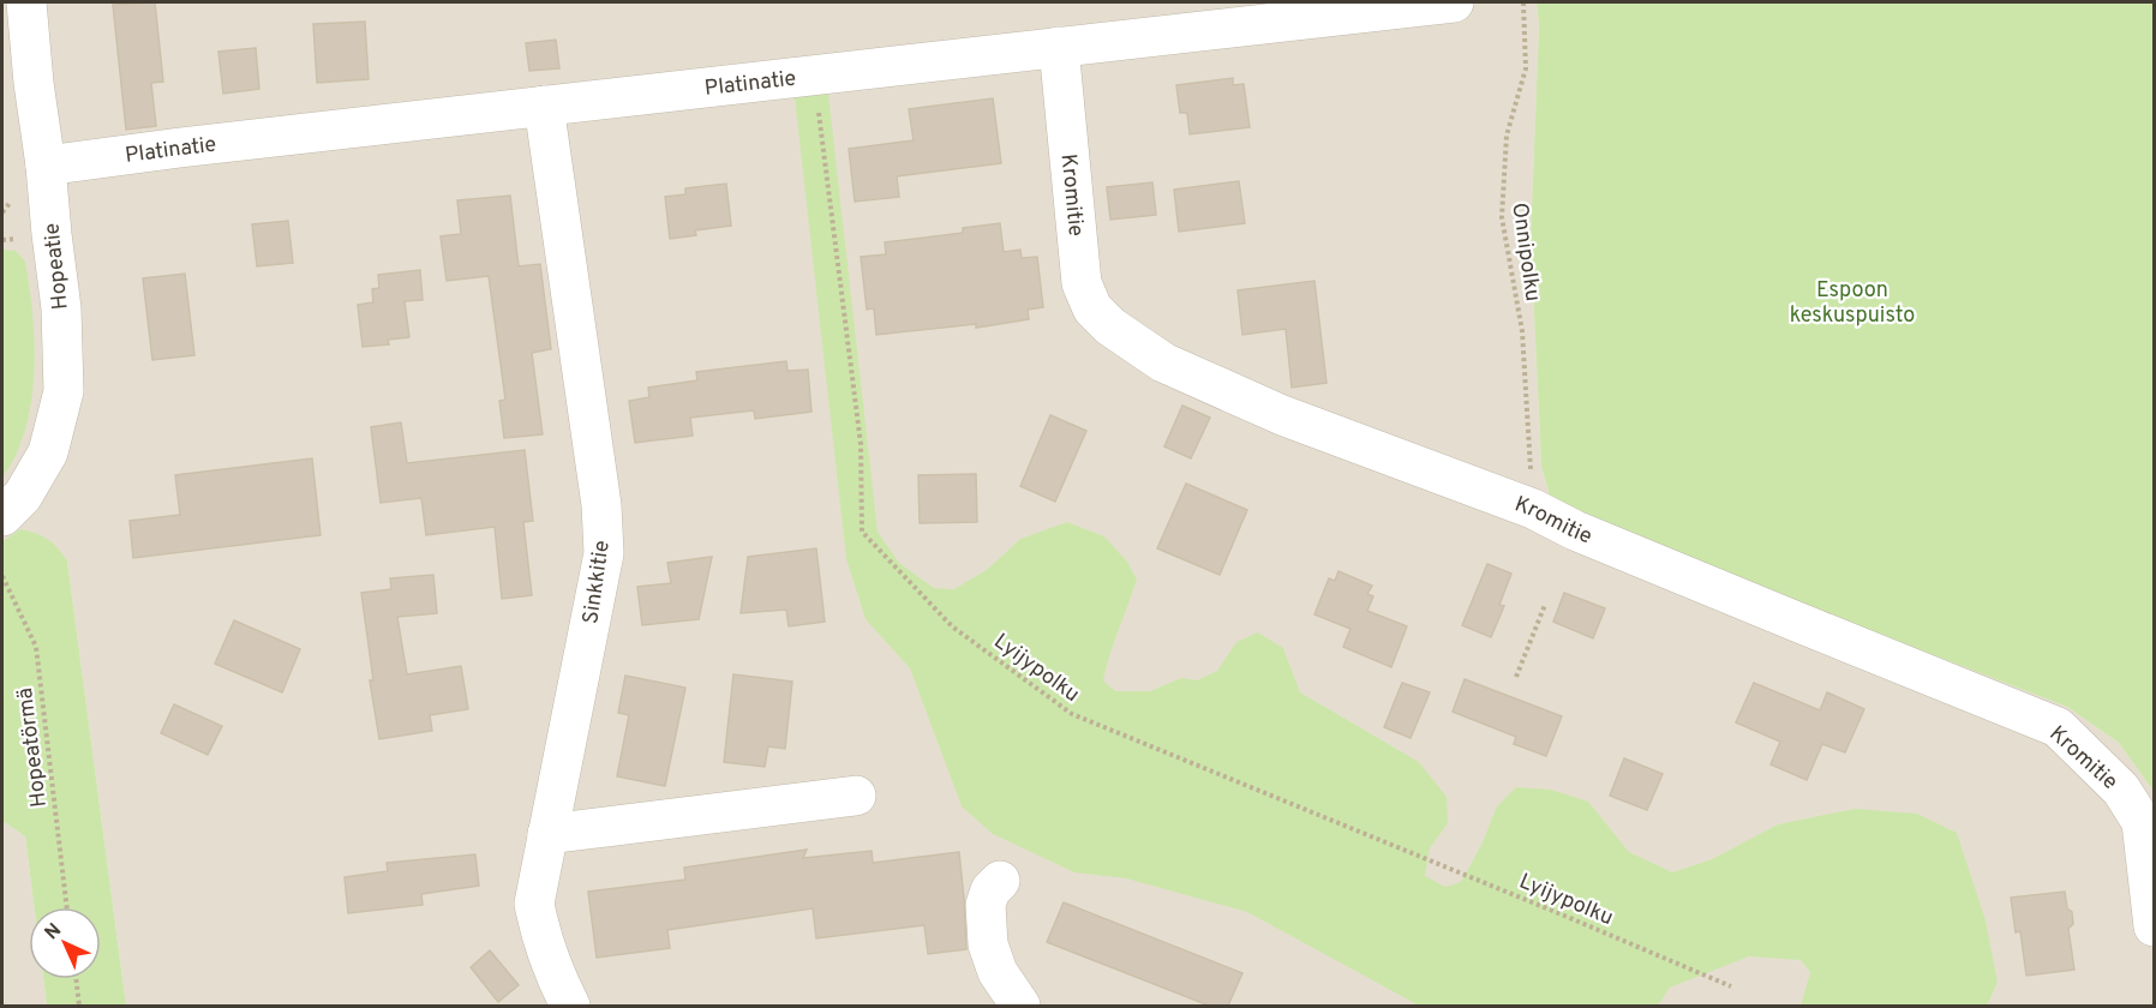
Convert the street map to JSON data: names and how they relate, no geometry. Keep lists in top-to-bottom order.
{
  "streets": {
    "street": [
      "Platinatie",
      "Kromitie",
      "Hopeatie",
      "Sinkkitie"
    ],
    "path": ["Onnipolku", "Lyijypolku", "Hopeatörmä"]
  },
  "crossings": [
    ["Platinatie", "Kromitie"],
    ["Platinatie", "Hopeatie"],
    ["Platinatie", "Sinkkitie"],
    ["Platinatie", "Lyijypolku"],
    ["Kromitie", "Onnipolku"]
  ],
  "parks": ["Espoon keskuspuisto"],
  "north": "top left"
}
